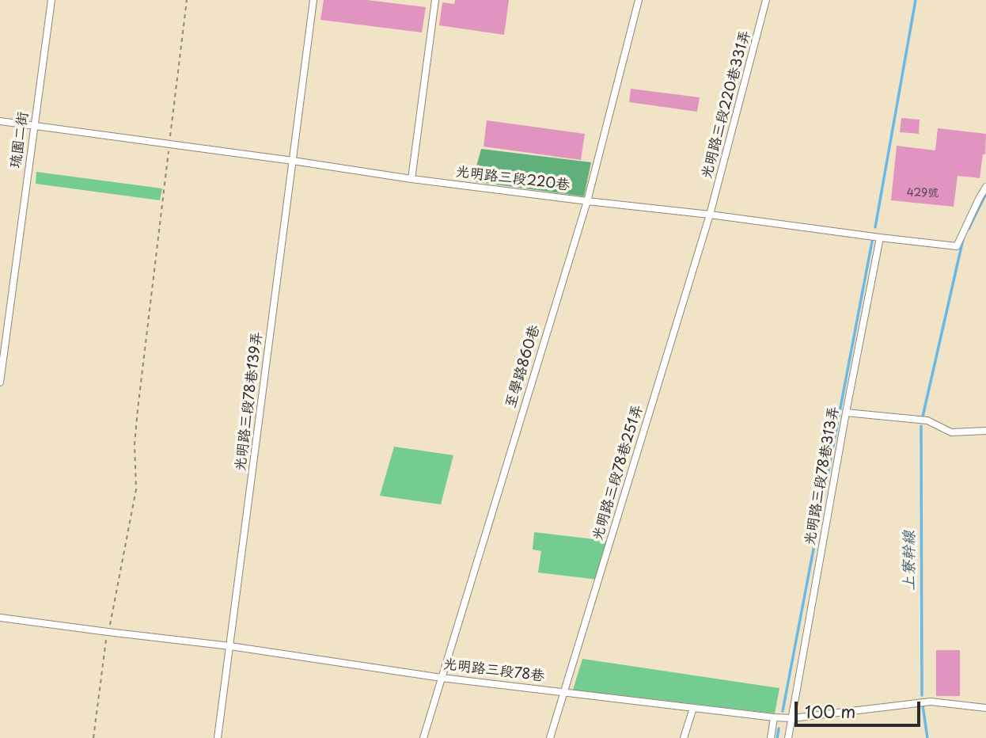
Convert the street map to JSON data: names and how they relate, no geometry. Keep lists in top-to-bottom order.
{
  "streets": {
    "street": [
      "光明路三段220巷331弄",
      "琉園二街",
      "光明路三段220巷",
      "至學路860巷",
      "光明路三段78巷139弄",
      "光明路三段78巷251弄",
      "光明路三段78巷313弄",
      "光明路三段78巷"
    ]
  },
  "crossings": [
    ["光明路三段220巷331弄", "光明路三段220巷"],
    ["光明路三段220巷331弄", "光明路三段78巷251弄"],
    ["琉園二街", "光明路三段220巷"],
    ["光明路三段220巷", "至學路860巷"],
    ["光明路三段220巷", "光明路三段78巷139弄"],
    ["光明路三段220巷", "光明路三段78巷251弄"],
    ["光明路三段220巷", "光明路三段78巷313弄"],
    ["至學路860巷", "光明路三段78巷"],
    ["光明路三段78巷139弄", "光明路三段78巷"],
    ["光明路三段78巷251弄", "光明路三段78巷"],
    ["光明路三段78巷313弄", "光明路三段78巷"]
  ],
  "water": ["上寮幹線"],
  "house_numbers": ["429號"],
  "scale_bar": "100 m"
}
